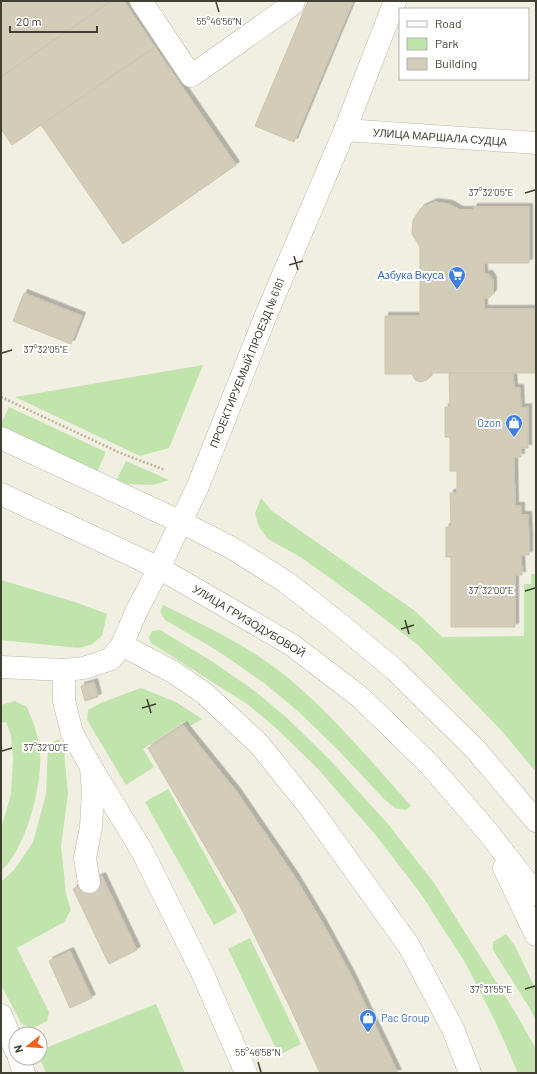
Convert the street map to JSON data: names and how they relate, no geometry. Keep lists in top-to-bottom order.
{
  "streets": {
    "street": ["УЛИЦА МАРШАЛА СУДЦА", "ПРОЕКТИРУЕМЫЙ ПРОЕЗД № 6161", "УЛИЦА ГРИЗОДУБОВОЙ"]
  },
  "crossings": [
    ["УЛИЦА МАРШАЛА СУДЦА", "ПРОЕКТИРУЕМЫЙ ПРОЕЗД № 6161"],
    ["ПРОЕКТИРУЕМЫЙ ПРОЕЗД № 6161", "УЛИЦА ГРИЗОДУБОВОЙ"]
  ],
  "places": {
    "supermarket": ["Азбука Вкуса"],
    "shop": ["Ozon", "Pac Group"]
  },
  "legend": ["Road", "Park", "Building"],
  "scale_bar": "20 m",
  "north": "left",
  "coordinates": [
    "55°46'56\"N",
    "37°32'05\"E",
    "37°32'00\"E",
    "37°31'55\"E",
    "55°46'58\"N"
  ]
}
